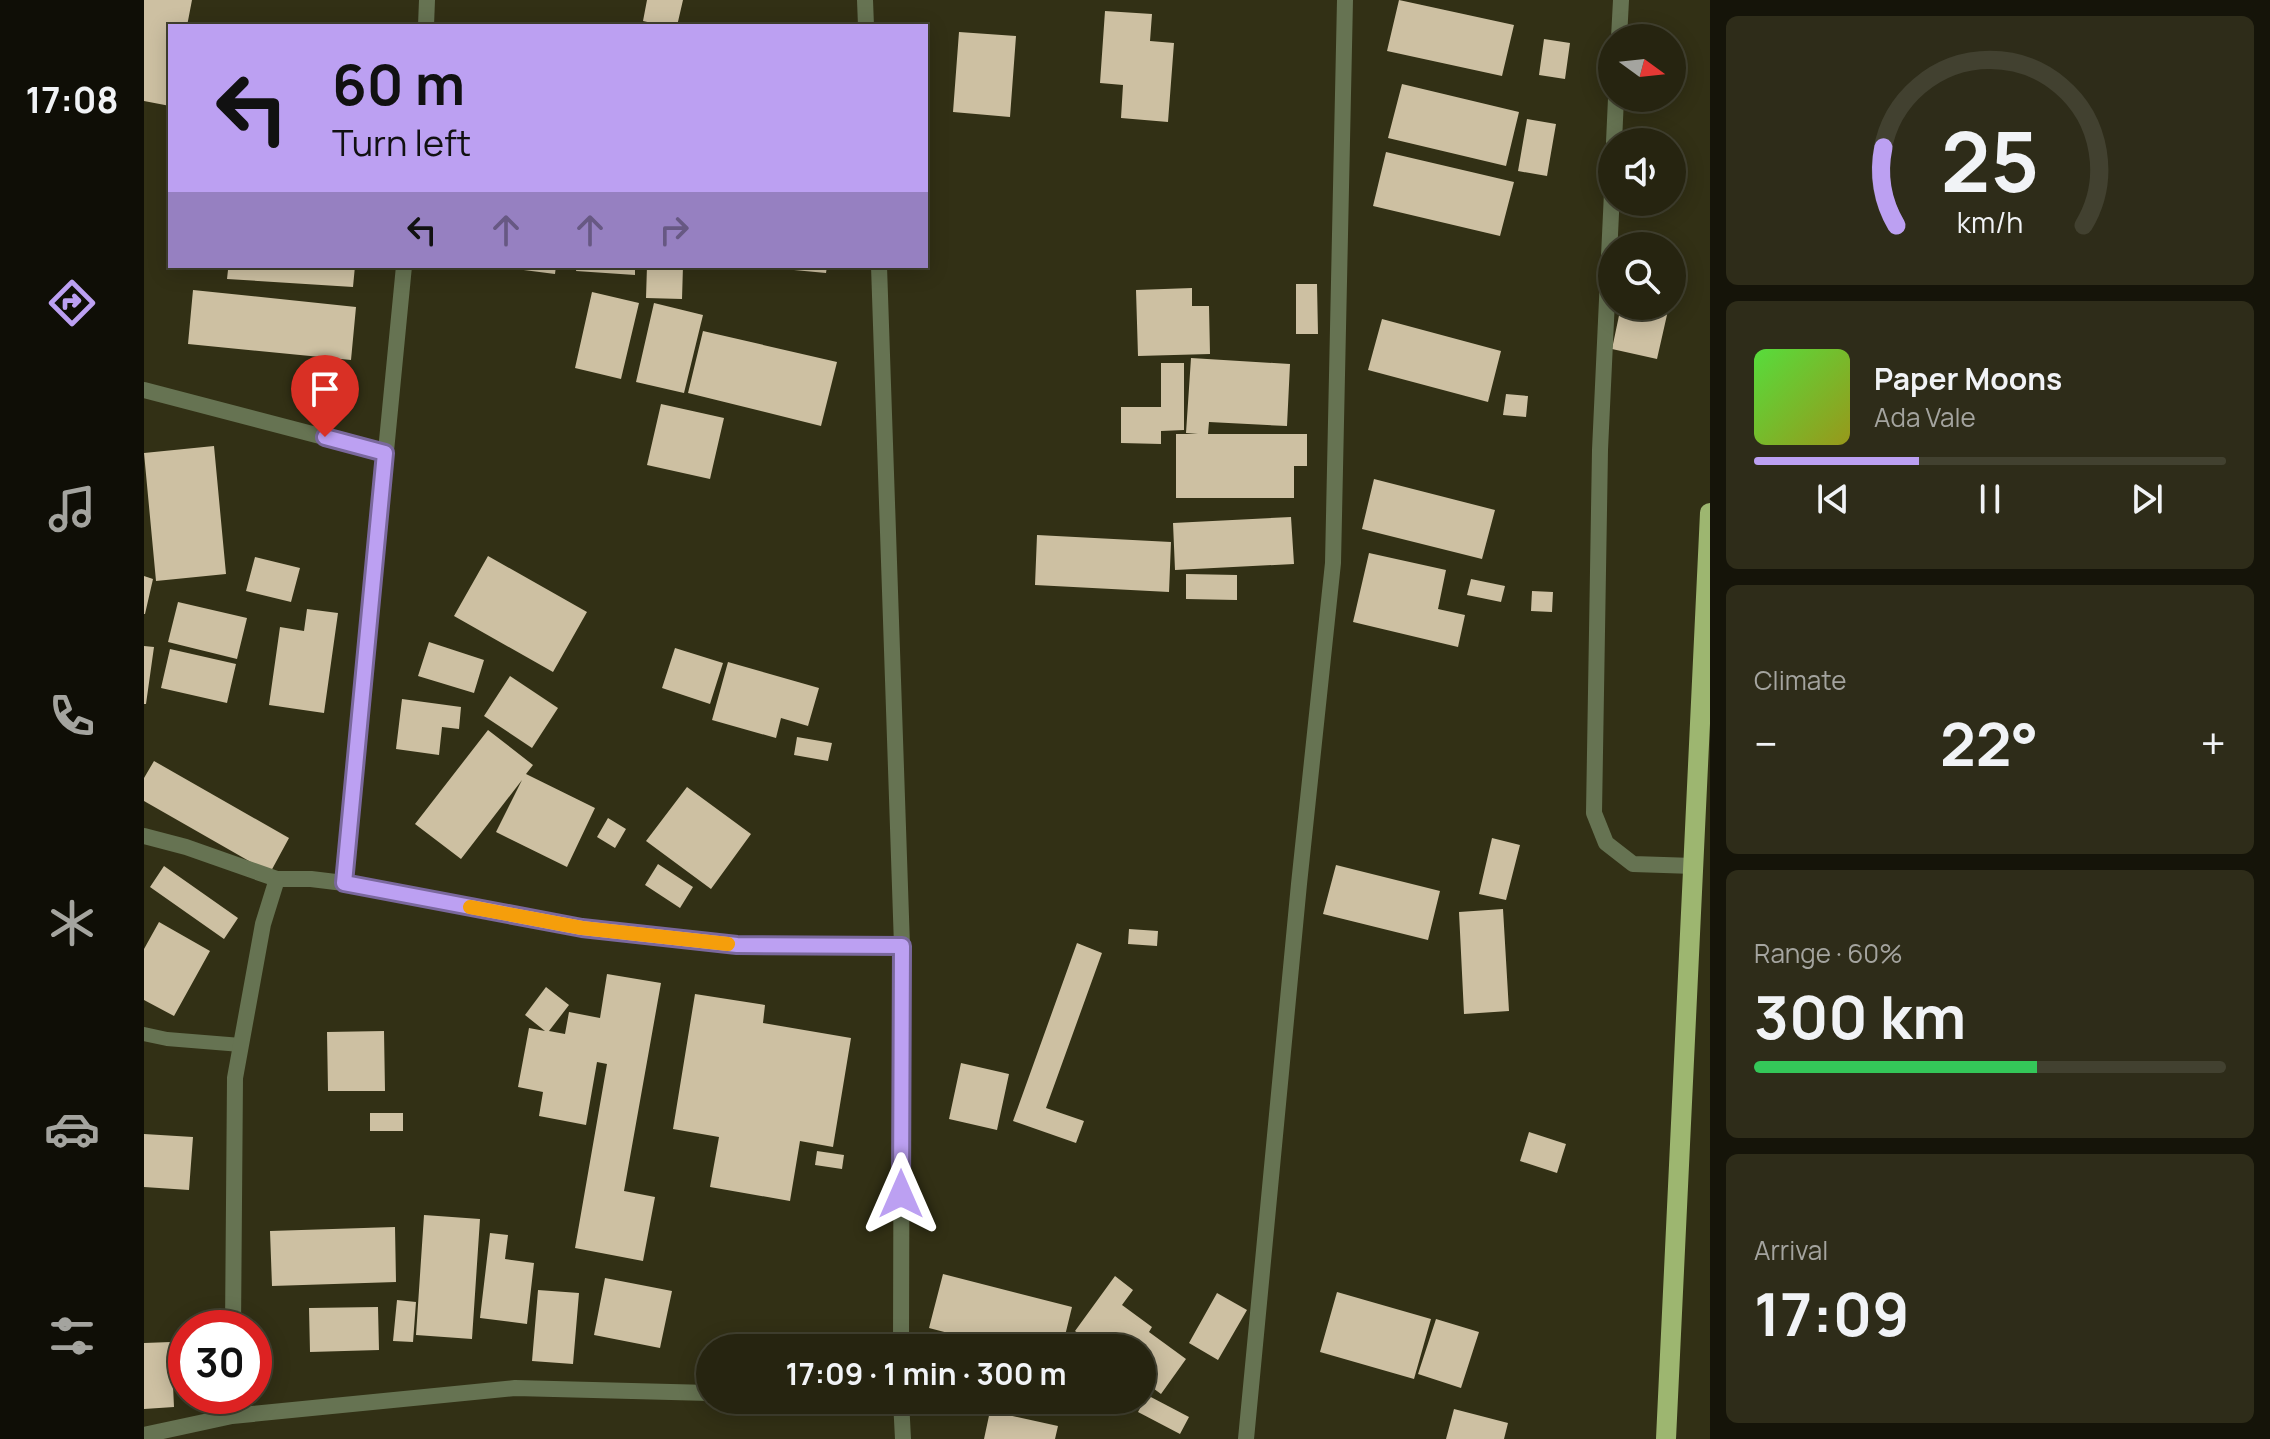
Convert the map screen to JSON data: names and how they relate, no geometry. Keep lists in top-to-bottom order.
{
  "north": "right",
  "page": {
    "tabs": "17:08",
    "turn": ["60 m", "Turn left"],
    "song": ["Paper Moons", "Ada Vale"],
    "tile": [
      "Climate",
      ["Range · 60%", "300 km"],
      ["Arrival", "17:09"]
    ],
    "heat": ["−", "22°", "+"],
    "limit": "30",
    "trip": "17:09 · 1 min · 300 m",
    "gauge": ["25", "km/h"]
  }
}
